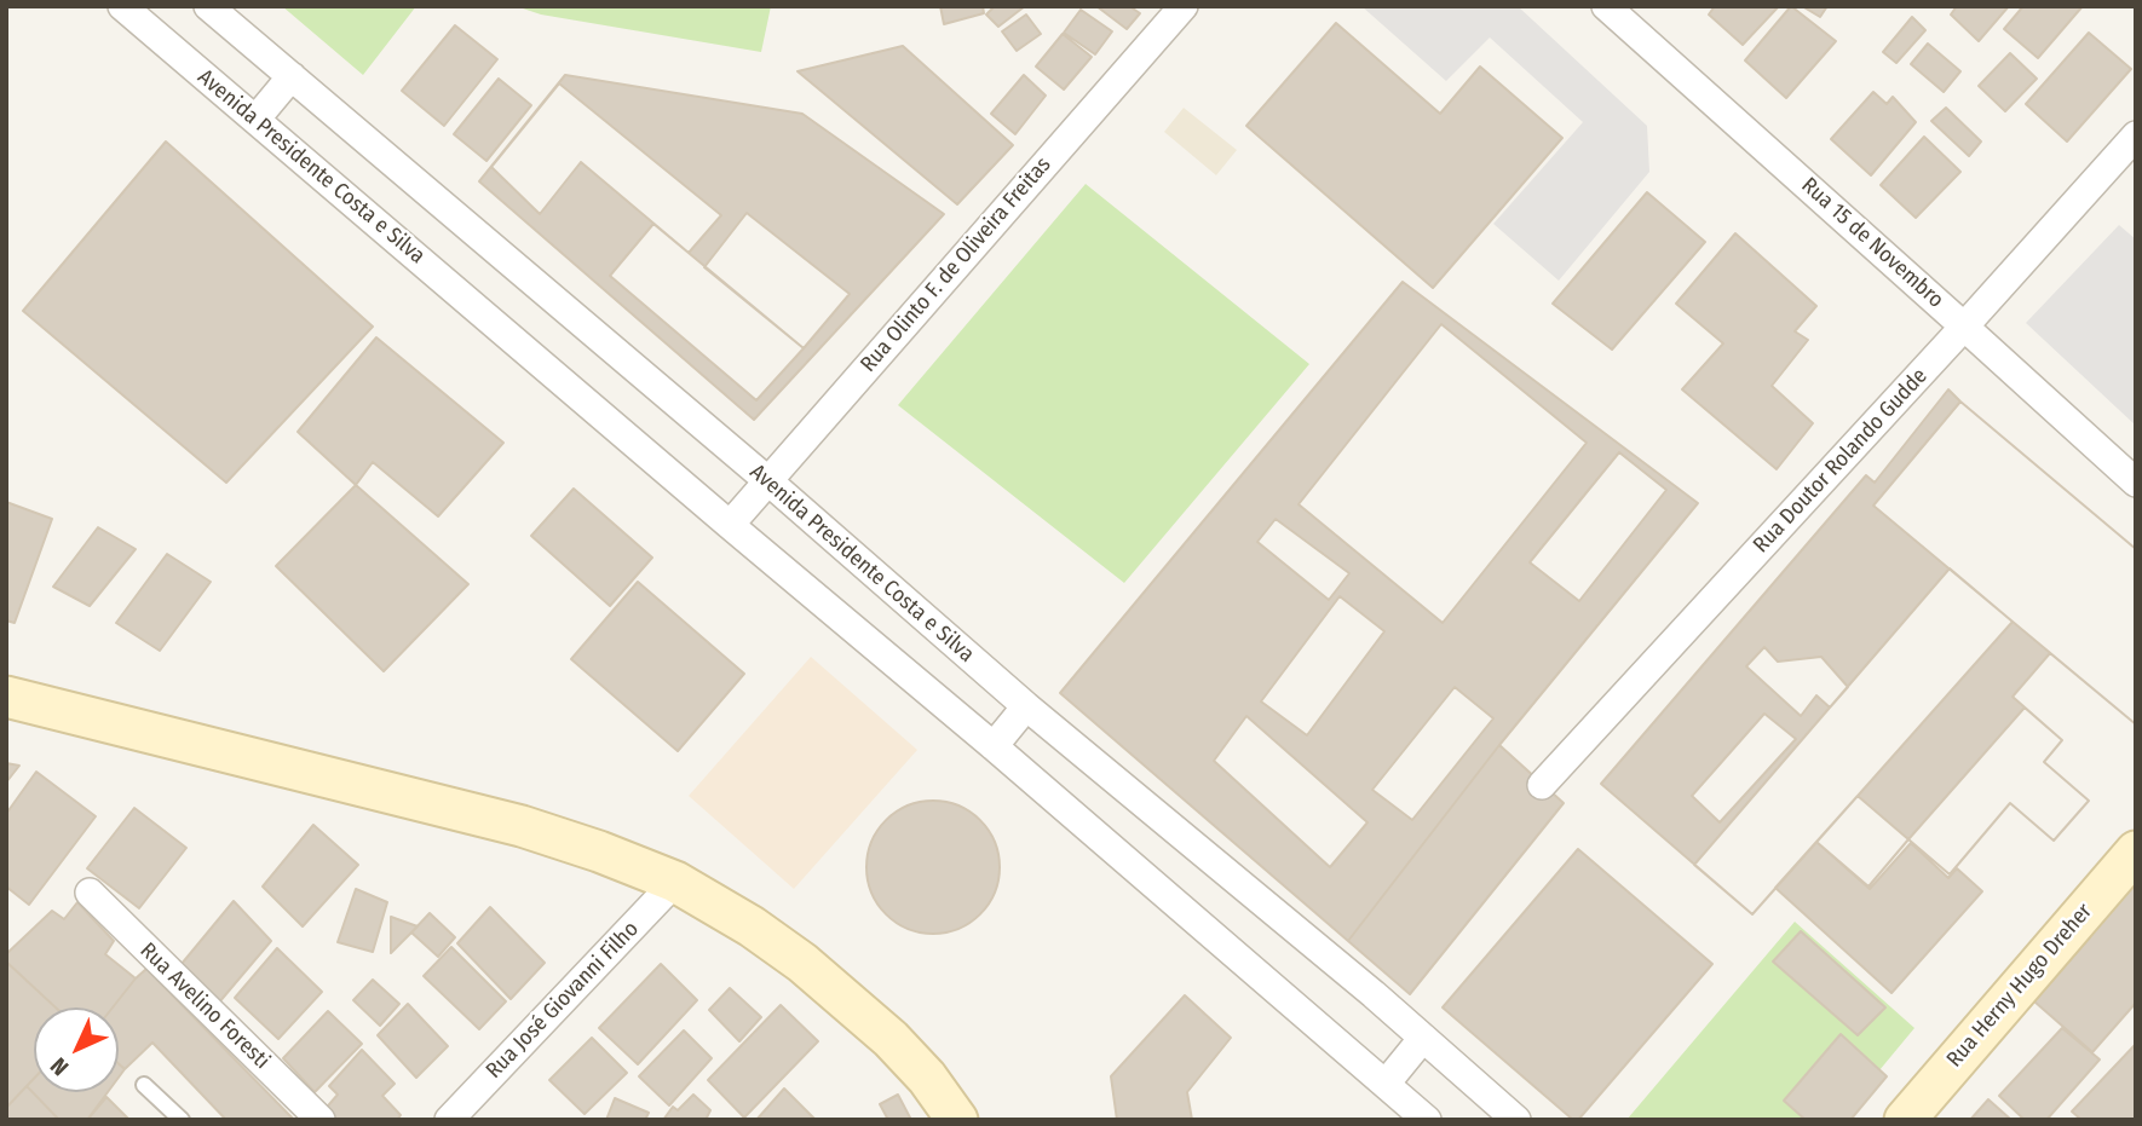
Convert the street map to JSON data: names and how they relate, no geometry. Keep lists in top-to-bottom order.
{
  "streets": {
    "main road": ["Rua Herny Hugo Dreher"],
    "street": [
      "Avenida Presidente Costa e Silva",
      "Rua 15 de Novembro",
      "Rua Olinto F. de Oliveira Freitas",
      "Rua Doutor Rolando Gudde",
      "Rua José Giovanni Filho",
      "Rua Avelino Foresti"
    ]
  },
  "crossings": [
    ["Avenida Presidente Costa e Silva", "Rua Olinto F. de Oliveira Freitas"],
    ["Rua 15 de Novembro", "Rua Doutor Rolando Gudde"]
  ],
  "north": "bottom left"
}
